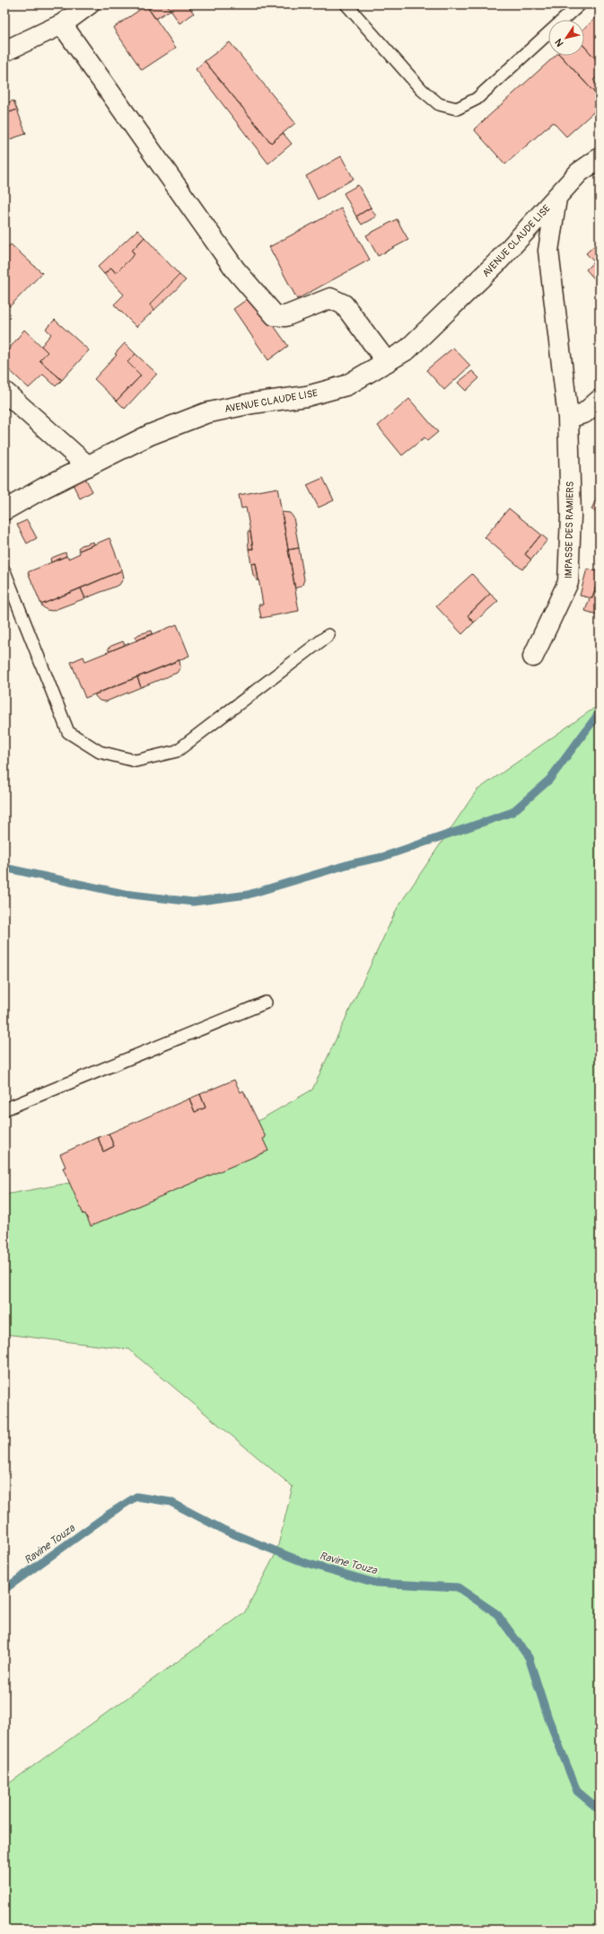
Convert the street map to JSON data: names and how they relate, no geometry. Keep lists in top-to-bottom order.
{
  "streets": {
    "street": ["AVENUE CLAUDE LISE", "IMPASSE DES RAMIERS"]
  },
  "crossings": [
    ["AVENUE CLAUDE LISE", "IMPASSE DES RAMIERS"]
  ],
  "water": ["Ravine Touza"],
  "north": "bottom left"
}
